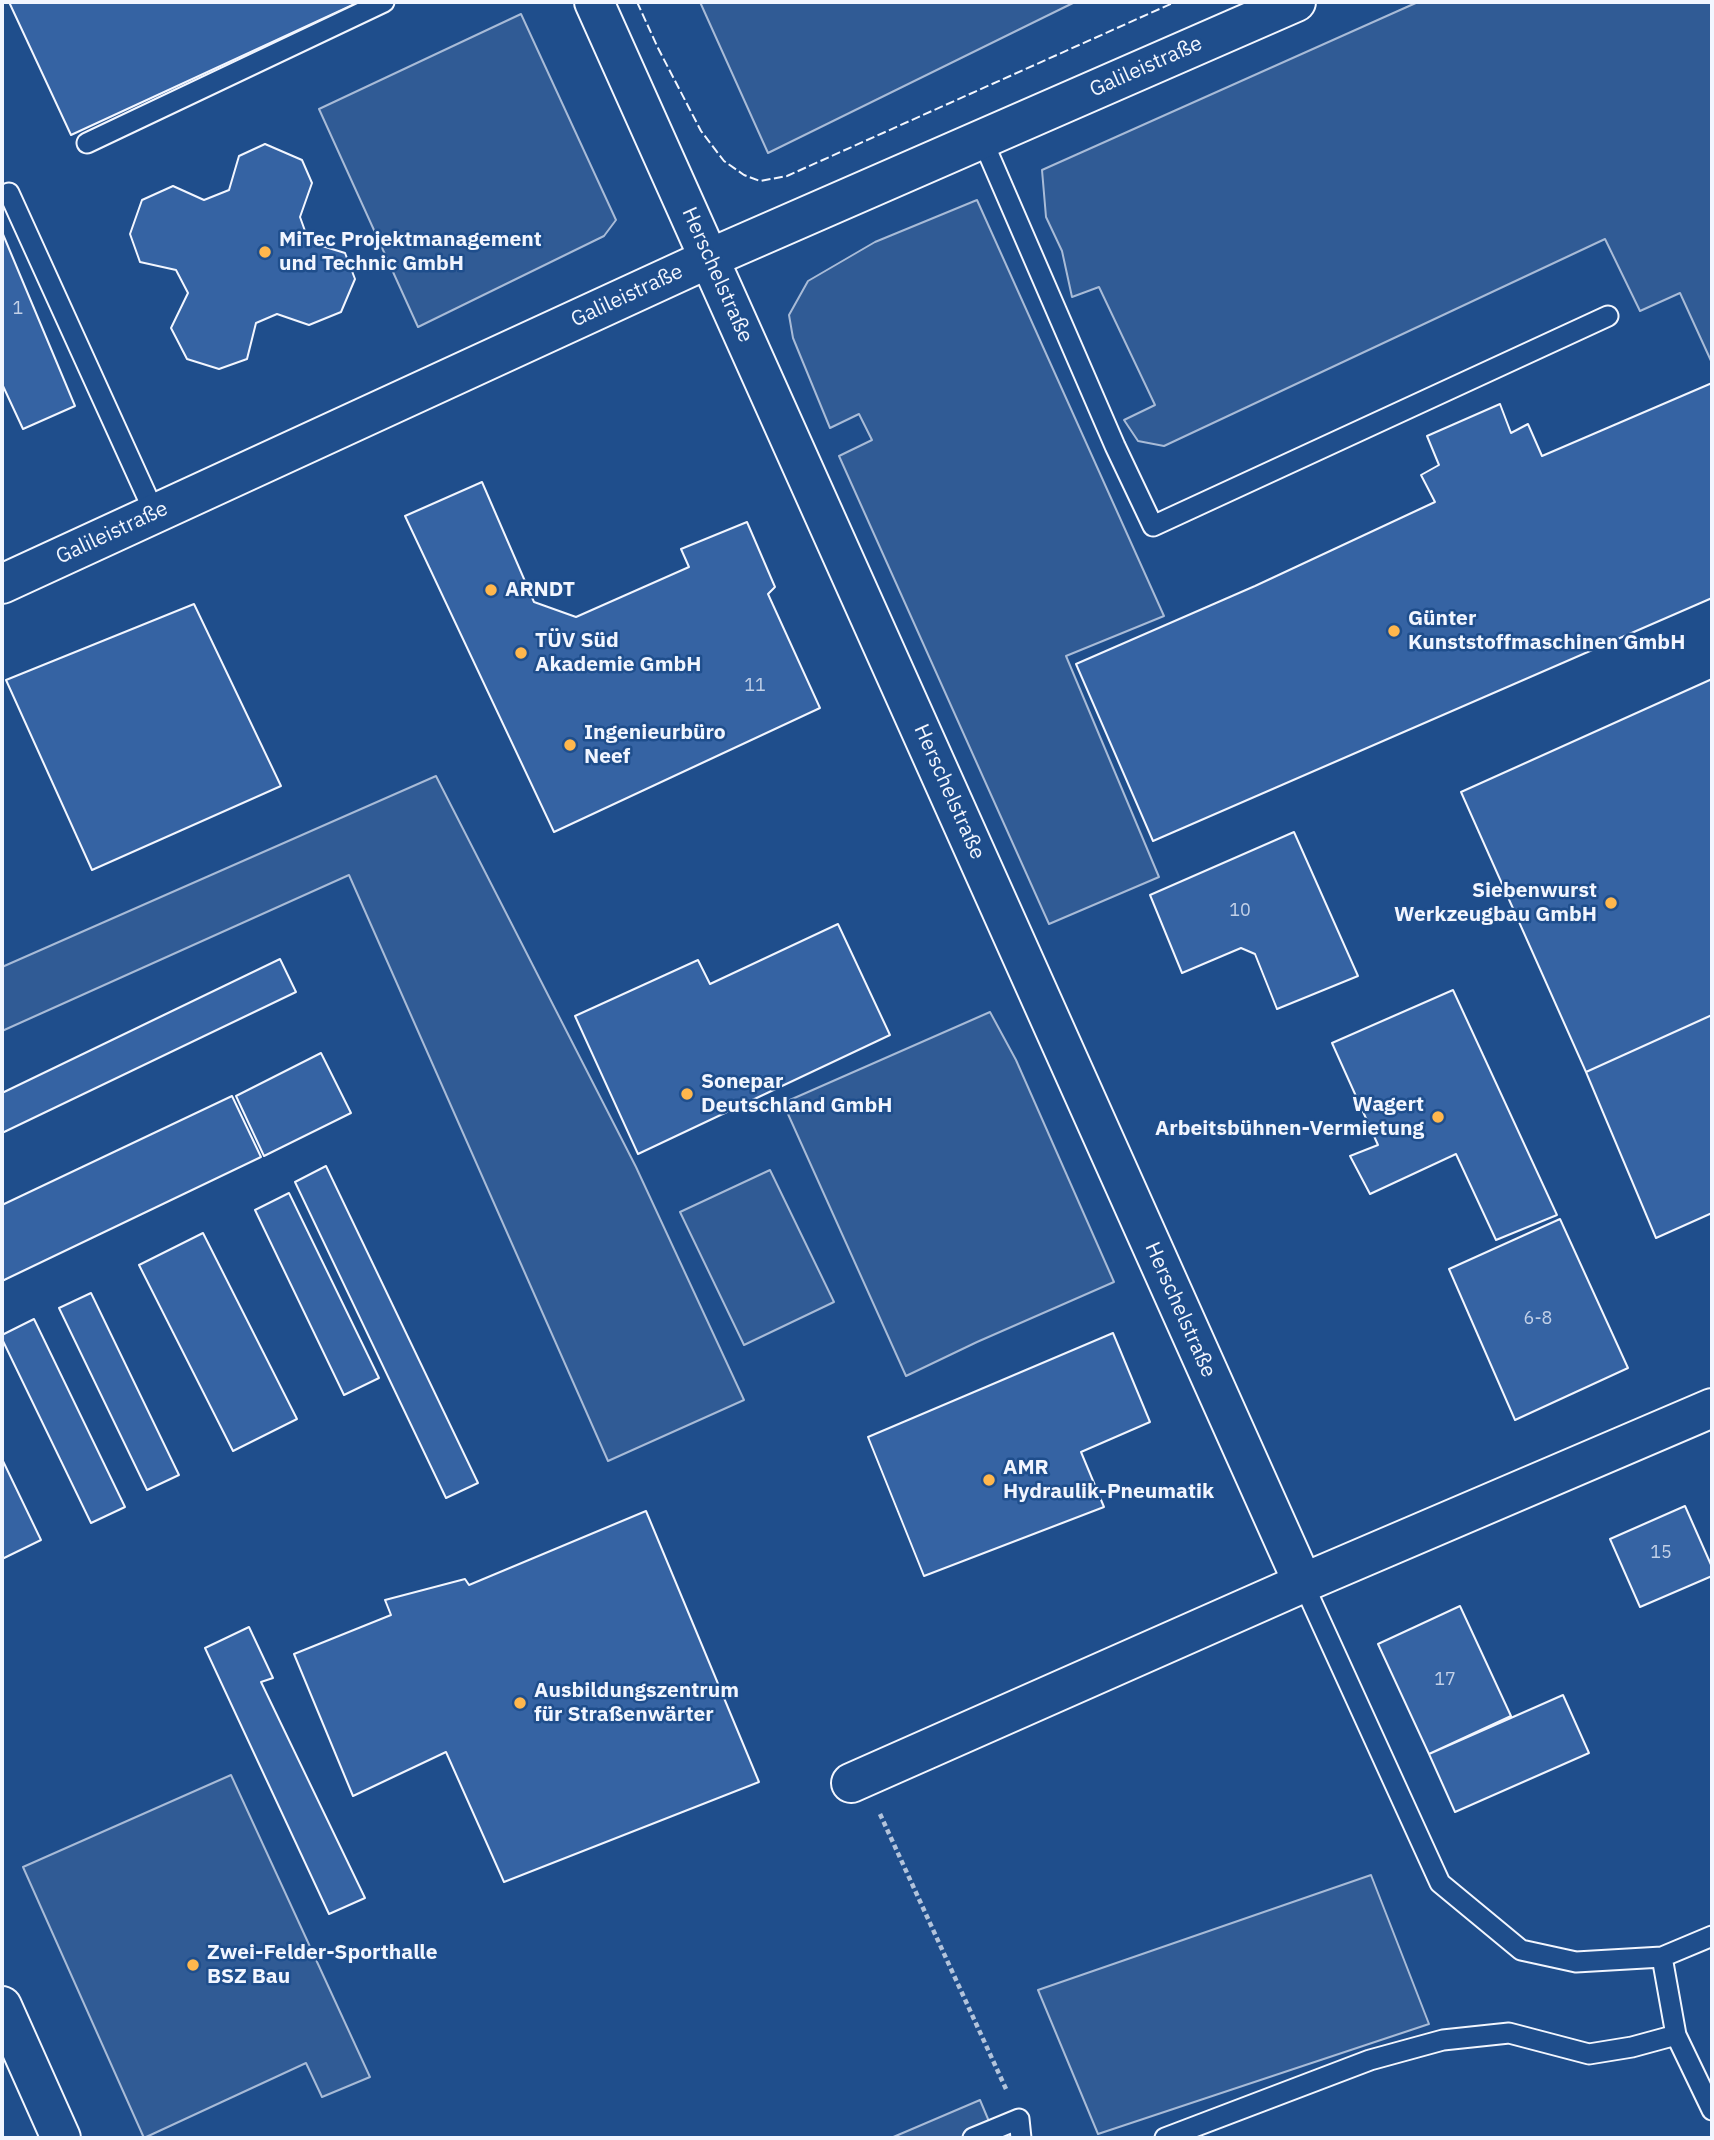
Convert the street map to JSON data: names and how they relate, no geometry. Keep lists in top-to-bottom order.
{
  "streets": {
    "street": ["Galileistraße", "Herschelstraße"]
  },
  "crossings": [
    ["Galileistraße", "Herschelstraße"]
  ],
  "places": [
    "MiTec Projektmanagement und Technic GmbH",
    "ARNDT",
    "Günter Kunststoffmaschinen GmbH",
    "TÜV Süd Akademie GmbH",
    "Ingenieurbüro Neef",
    "Siebenwurst Werkzeugbau GmbH",
    "Sonepar Deutschland GmbH",
    "Wagert Arbeitsbühnen-Vermietung",
    "AMR Hydraulik-Pneumatik",
    "Ausbildungszentrum für Straßenwärter",
    "Zwei-Felder-Sporthalle BSZ Bau"
  ],
  "house_numbers": [
    "1",
    "11",
    "10",
    "6-8",
    "15",
    "17"
  ]
}
